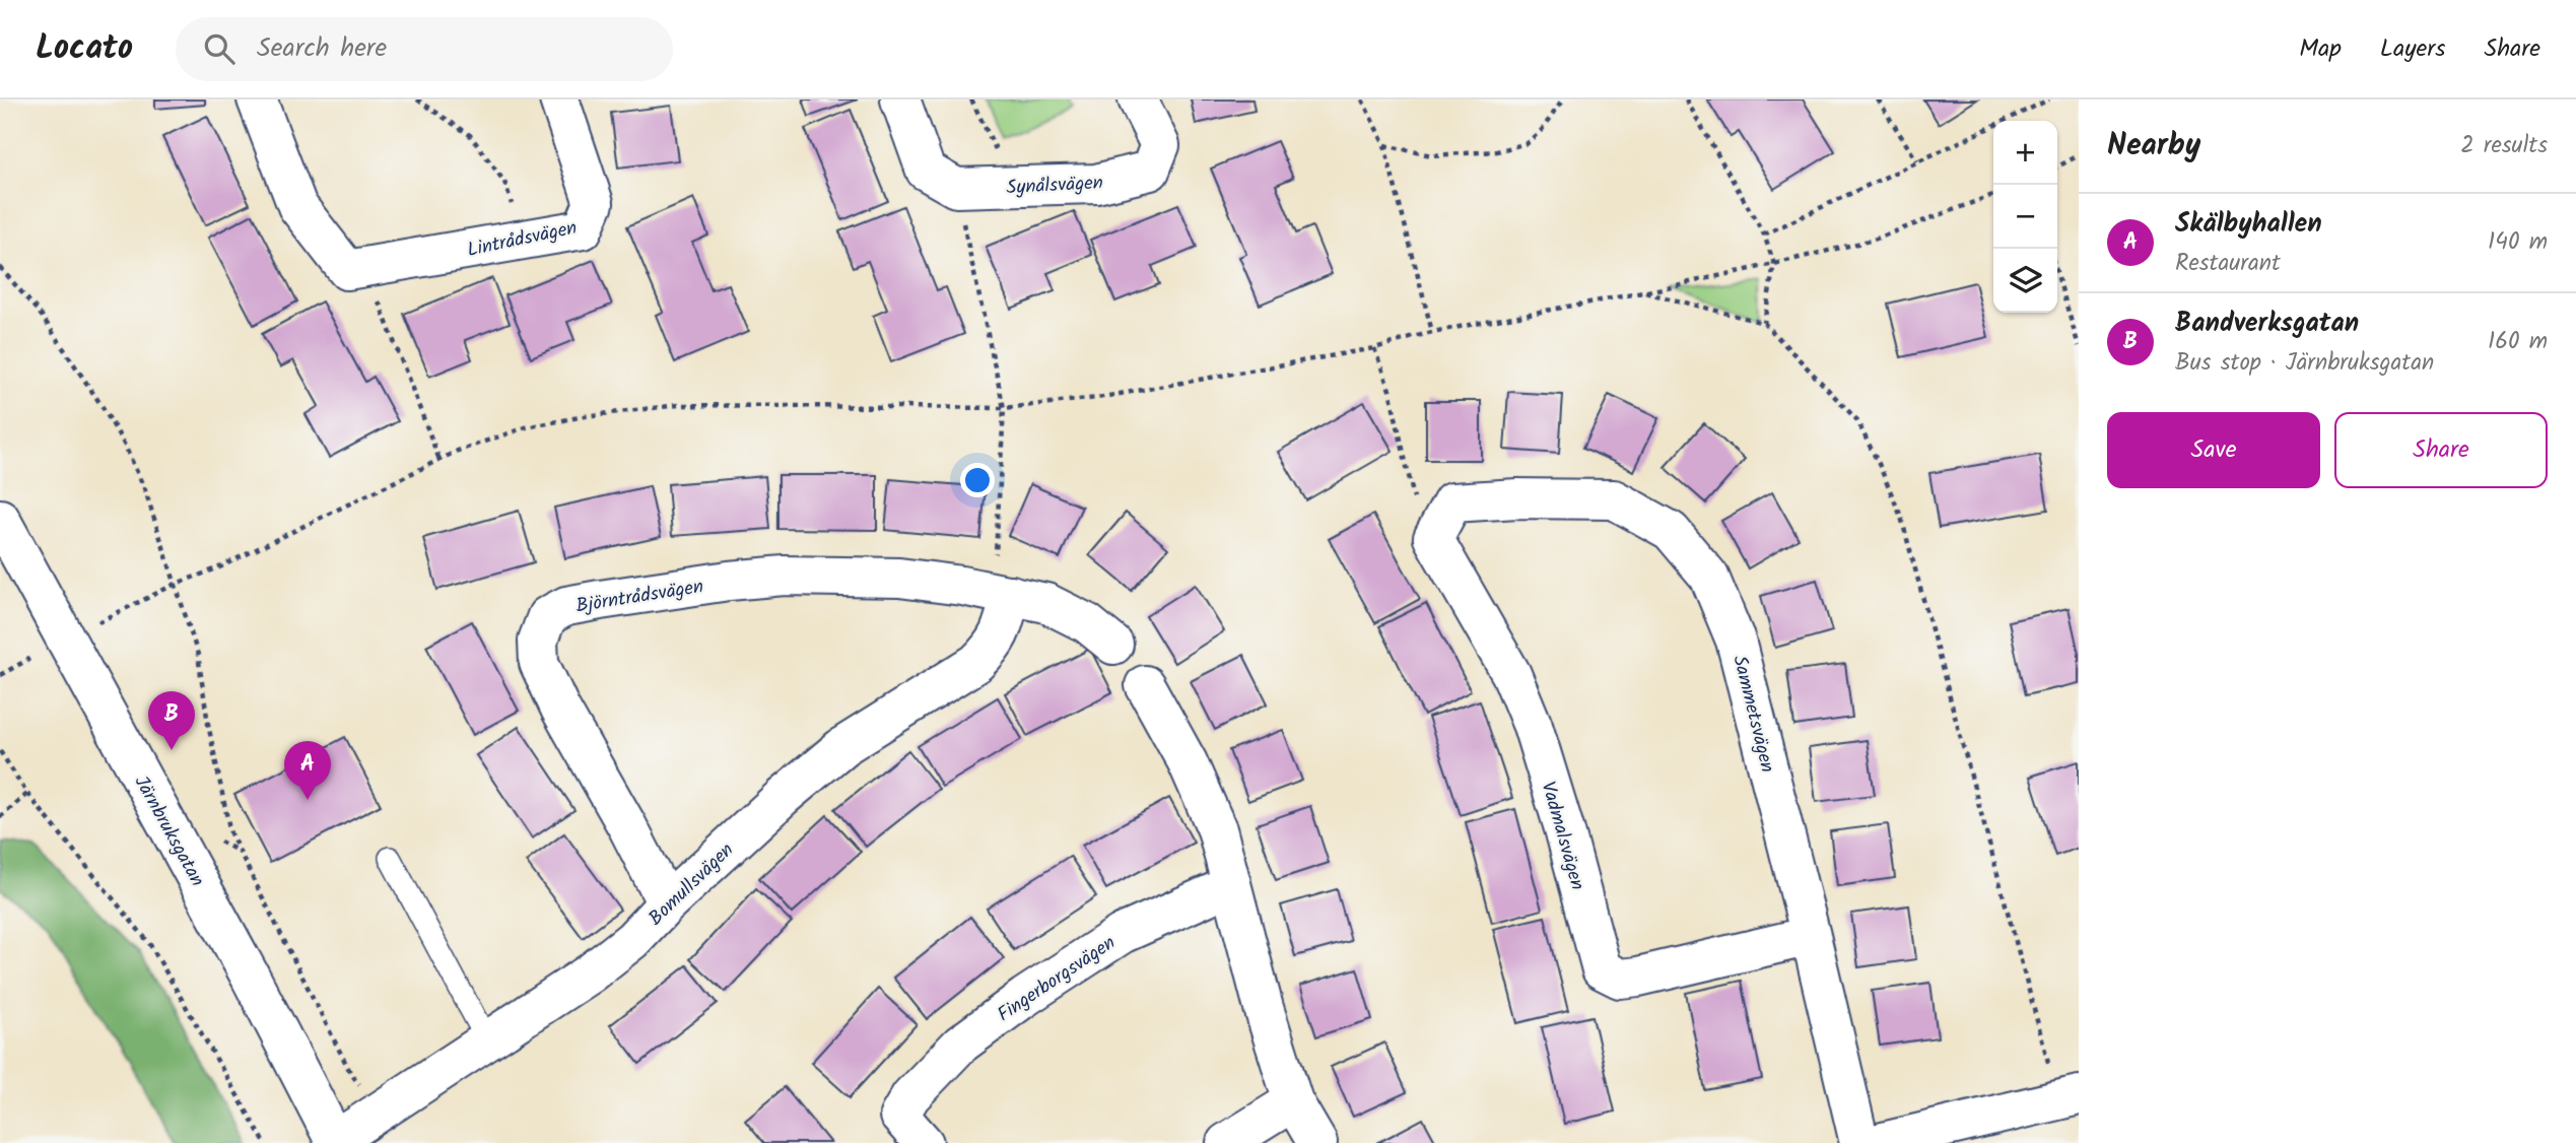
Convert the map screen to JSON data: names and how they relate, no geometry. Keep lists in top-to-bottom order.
{
  "streets": {
    "street": [
      "Synålsvägen",
      "Lintrådsvägen",
      "Björntrådsvägen",
      "Sammetsvägen",
      "Järnbruksgatan",
      "Vadmalsvägen",
      "Bomullsvägen",
      "Fingerborgsvägen"
    ]
  },
  "crossings": [
    ["Björntrådsvägen", "Bomullsvägen"],
    ["Sammetsvägen", "Vadmalsvägen"],
    ["Järnbruksgatan", "Bomullsvägen"]
  ],
  "page": {
    "header": "Locato",
    "search": "Search here",
    "nav": ["Map", "Layers", "Share"],
    "heading": ["Nearby", "2 results"],
    "map_buttons": ["+", "−"],
    "list": [
      {
        "mark": "A",
        "name": "Skälbyhallen",
        "note": "Restaurant",
        "value": "140 m"
      },
      {
        "mark": "B",
        "name": "Bandverksgatan",
        "note": "Bus stop · Järnbruksgatan",
        "value": "160 m"
      }
    ],
    "buttons": ["Save", "Share"],
    "pins": ["B", "A"]
  }
}
